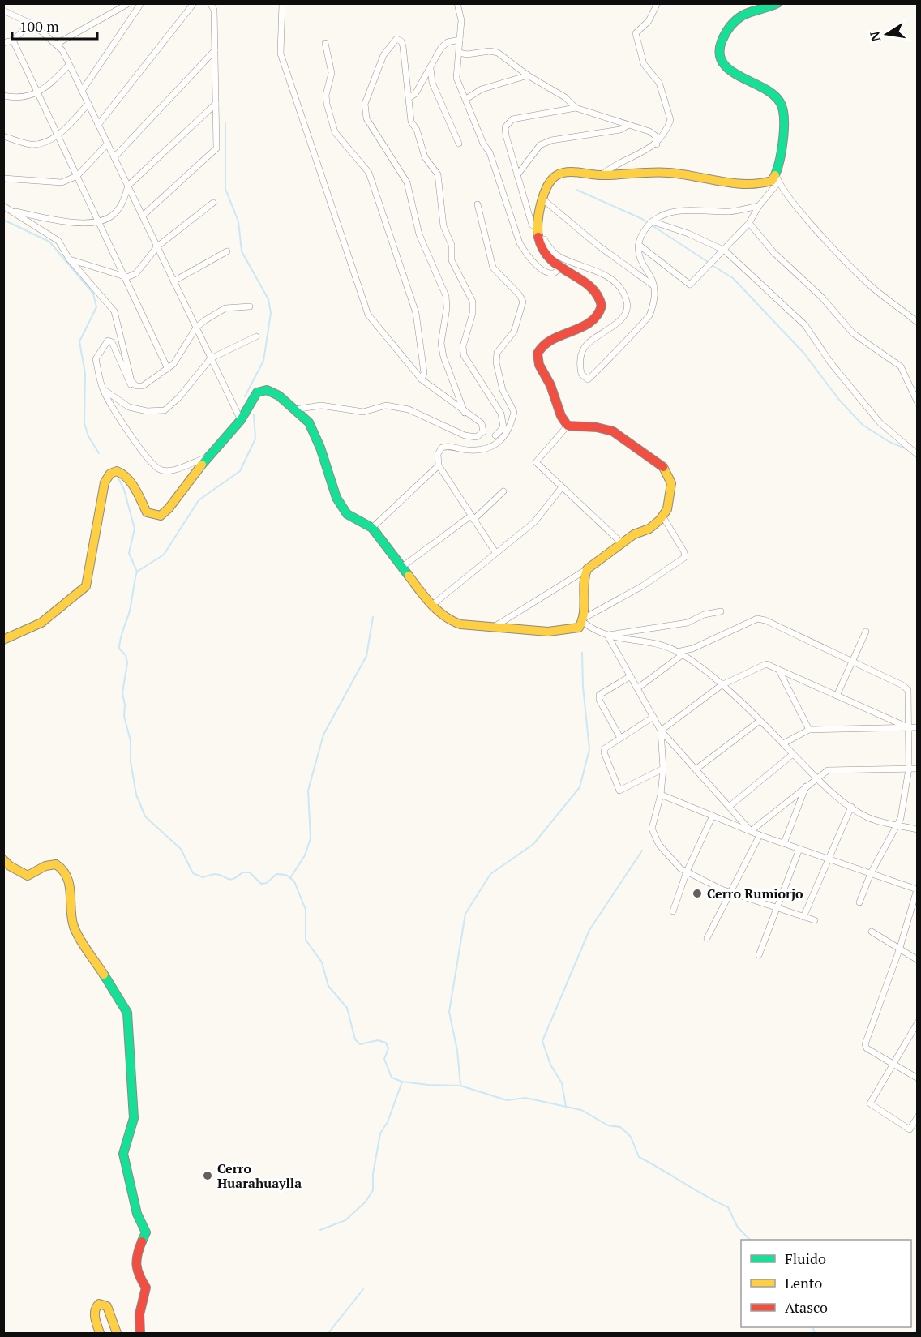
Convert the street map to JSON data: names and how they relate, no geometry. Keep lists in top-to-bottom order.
{
  "places": ["Cerro Rumiorjo", "Cerro Huarahuaylla"],
  "legend": ["Fluido", "Lento", "Atasco"],
  "scale_bar": "100 m",
  "north": "left"
}
